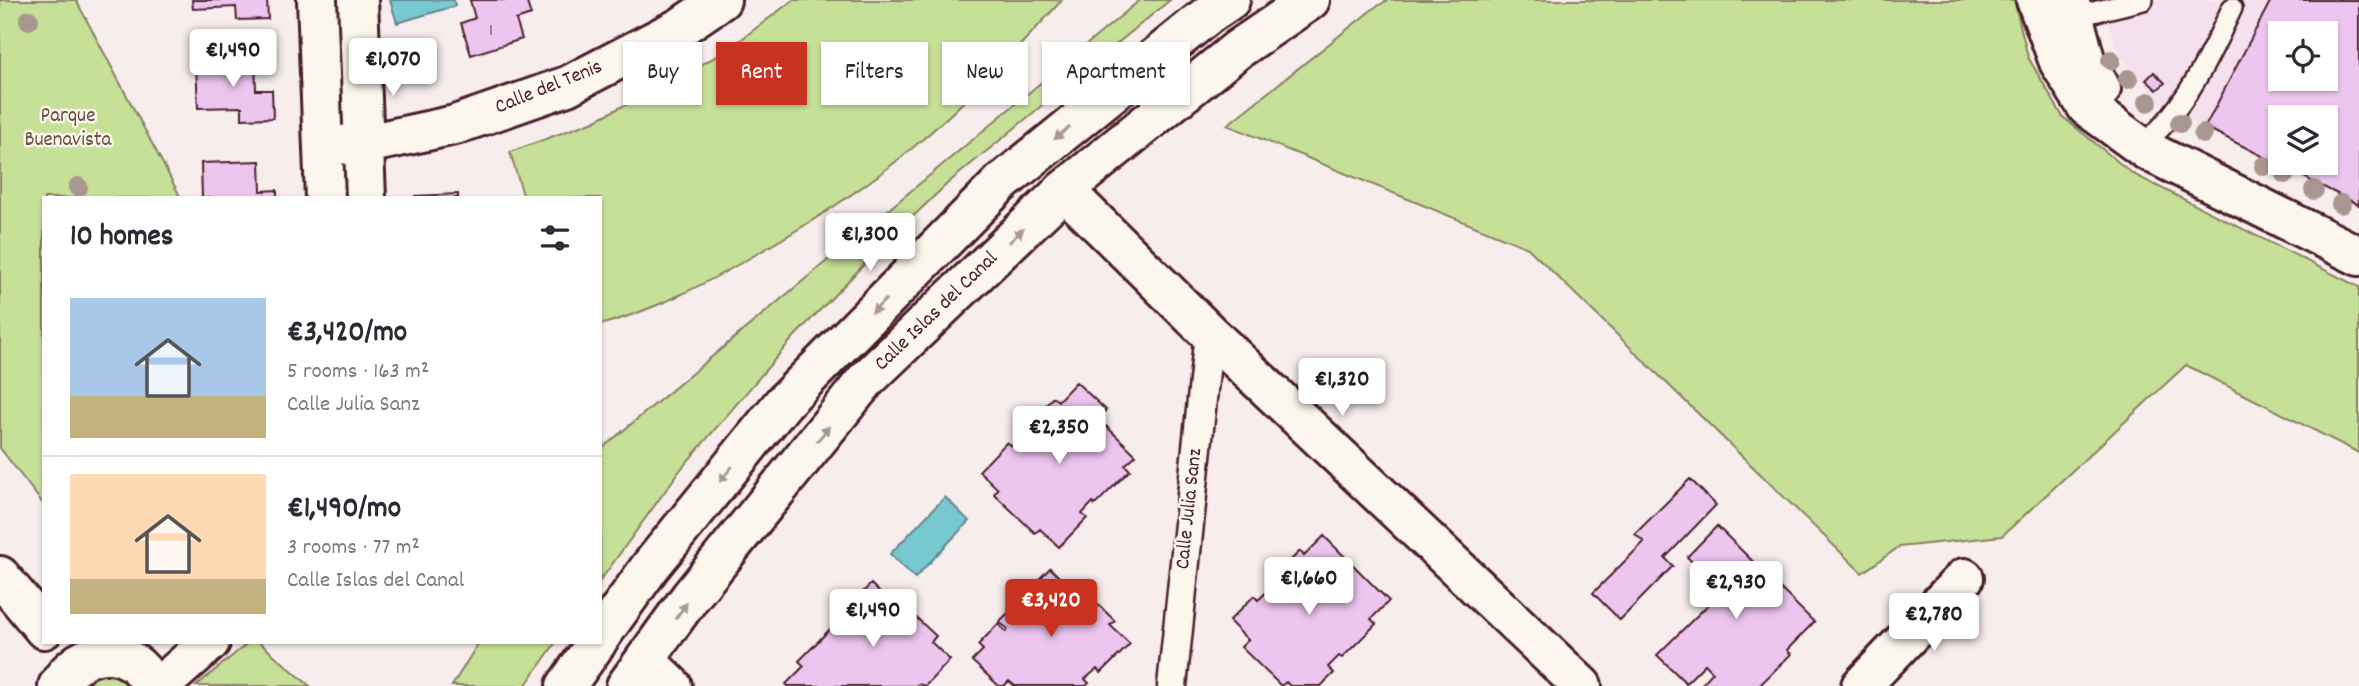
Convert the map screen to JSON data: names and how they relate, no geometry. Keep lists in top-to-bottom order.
{
  "streets": {
    "street": ["Calle del Tenis", "Calle Islas del Canal", "Calle Julia Sanz"]
  },
  "parks": ["Parque Buenavista"],
  "house_numbers": ["1"],
  "page": {
    "price": [
      "€1,490",
      "€1,070",
      "€1,300",
      "€1,320",
      "€2,350",
      "€1,660",
      "€2,930",
      "€3,420",
      "€1,490",
      "€2,780"
    ],
    "chip": [
      "Buy",
      "Rent",
      "Filters",
      "New",
      "Apartment"
    ],
    "heading": "10 homes",
    "list": [
      {
        "name": "€3,420/mo",
        "note": "5 rooms · 163 m² · Calle Julia Sanz"
      },
      {
        "name": "€1,490/mo",
        "note": "3 rooms · 77 m² · Calle Islas del Canal"
      }
    ]
  }
}
